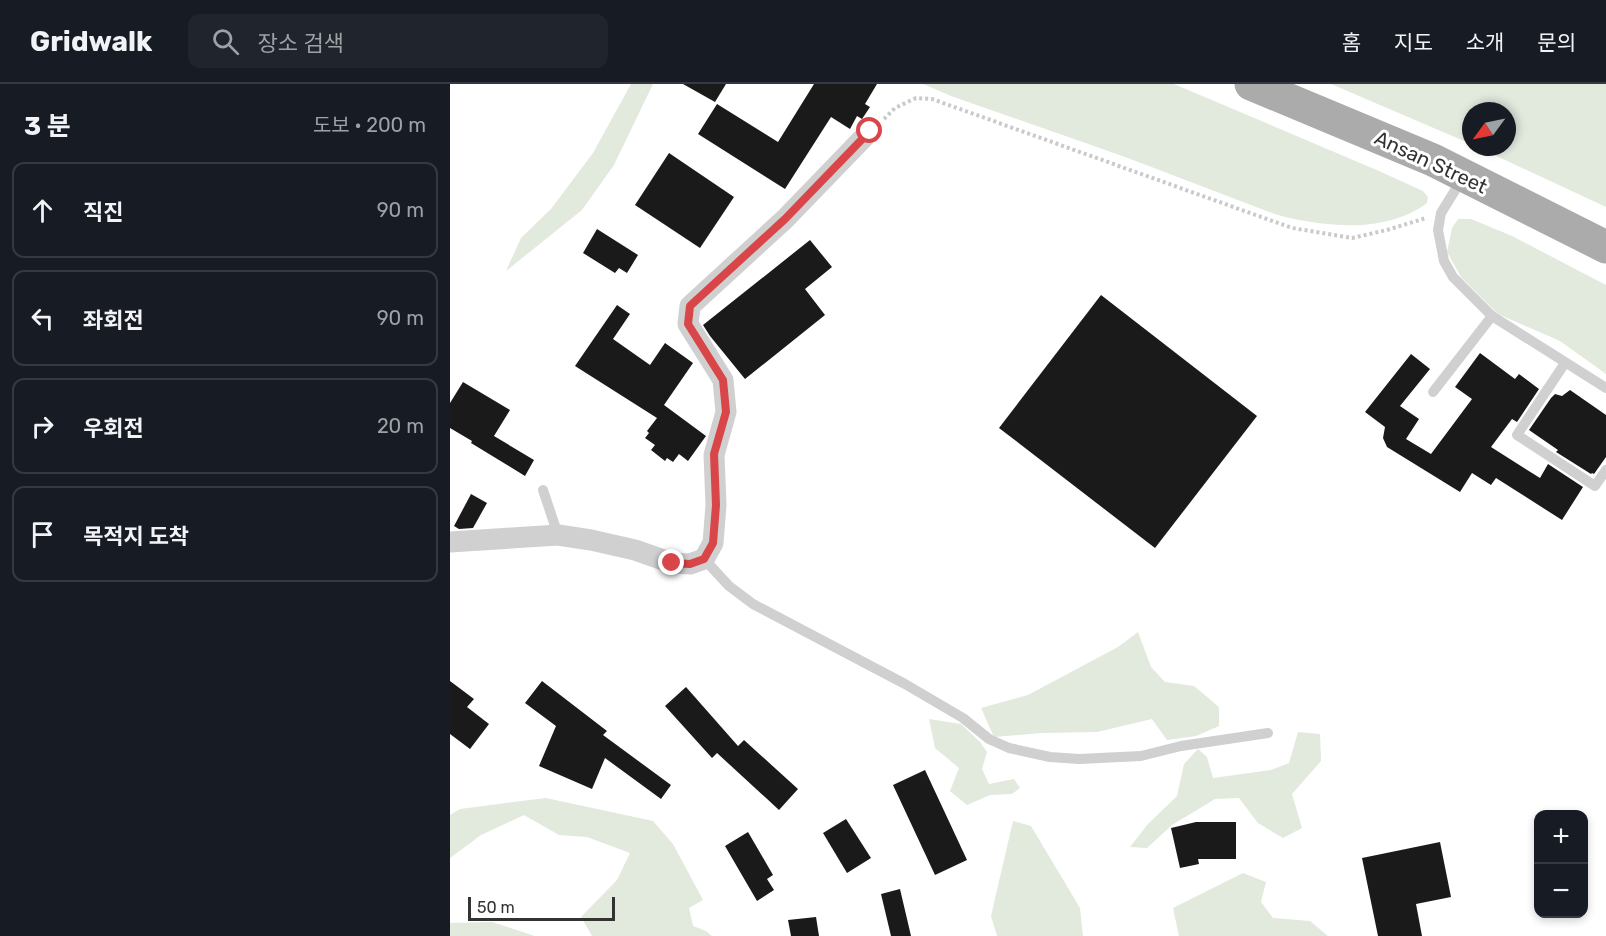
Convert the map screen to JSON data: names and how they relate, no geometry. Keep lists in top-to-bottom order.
{
  "streets": {
    "main road": ["Ansan Street"]
  },
  "scale_bar": "50 m",
  "north": "bottom left",
  "page": {
    "header": "Gridwalk",
    "search": "장소 검색",
    "nav": [
      "홈",
      "지도",
      "소개",
      "문의"
    ],
    "heading": ["3 분", "도보 · 200 m"],
    "list": [
      ["직진", "90 m"],
      ["좌회전", "90 m"],
      ["우회전", "20 m"],
      "목적지 도착"
    ],
    "map_buttons": ["+", "−"],
    "scale": "50 m"
  }
}
